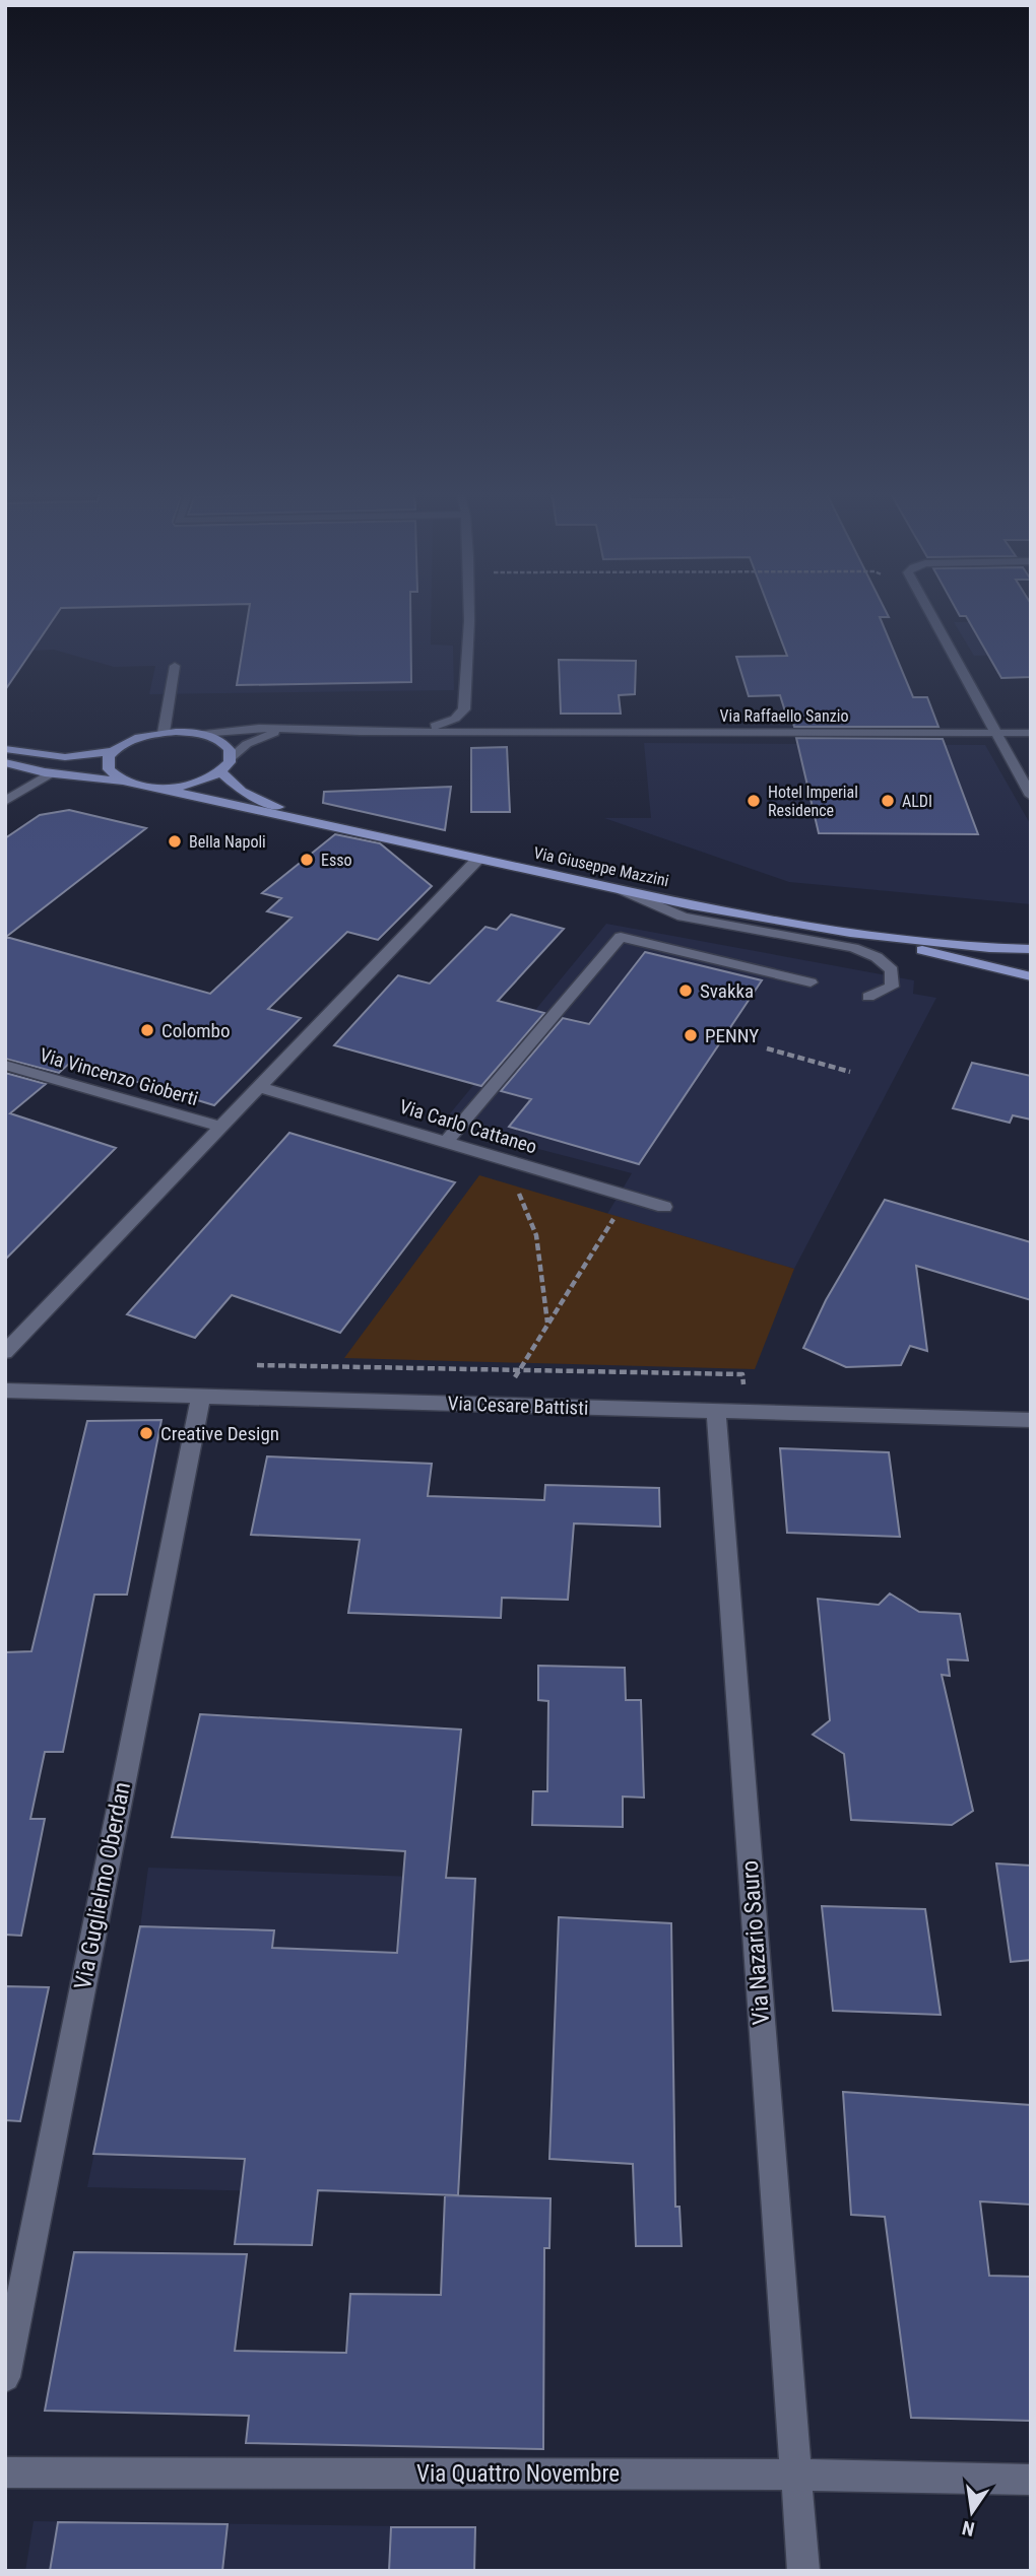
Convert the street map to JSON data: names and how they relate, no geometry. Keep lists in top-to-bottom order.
{
  "streets": {
    "main road": ["Via Giuseppe Mazzini"],
    "street": [
      "Via Raffaello Sanzio",
      "Via Vincenzo Gioberti",
      "Via Carlo Cattaneo",
      "Via Cesare Battisti",
      "Via Guglielmo Oberdan",
      "Via Nazario Sauro",
      "Via Quattro Novembre"
    ]
  },
  "crossings": [
    ["Via Cesare Battisti", "Via Guglielmo Oberdan"],
    ["Via Cesare Battisti", "Via Nazario Sauro"],
    ["Via Nazario Sauro", "Via Quattro Novembre"]
  ],
  "places": [
    "Hotel Imperial Residence",
    "ALDI",
    "Bella Napoli",
    "Esso",
    "Svakka",
    "Colombo",
    "PENNY",
    "Creative Design"
  ],
  "north": "bottom"
}
